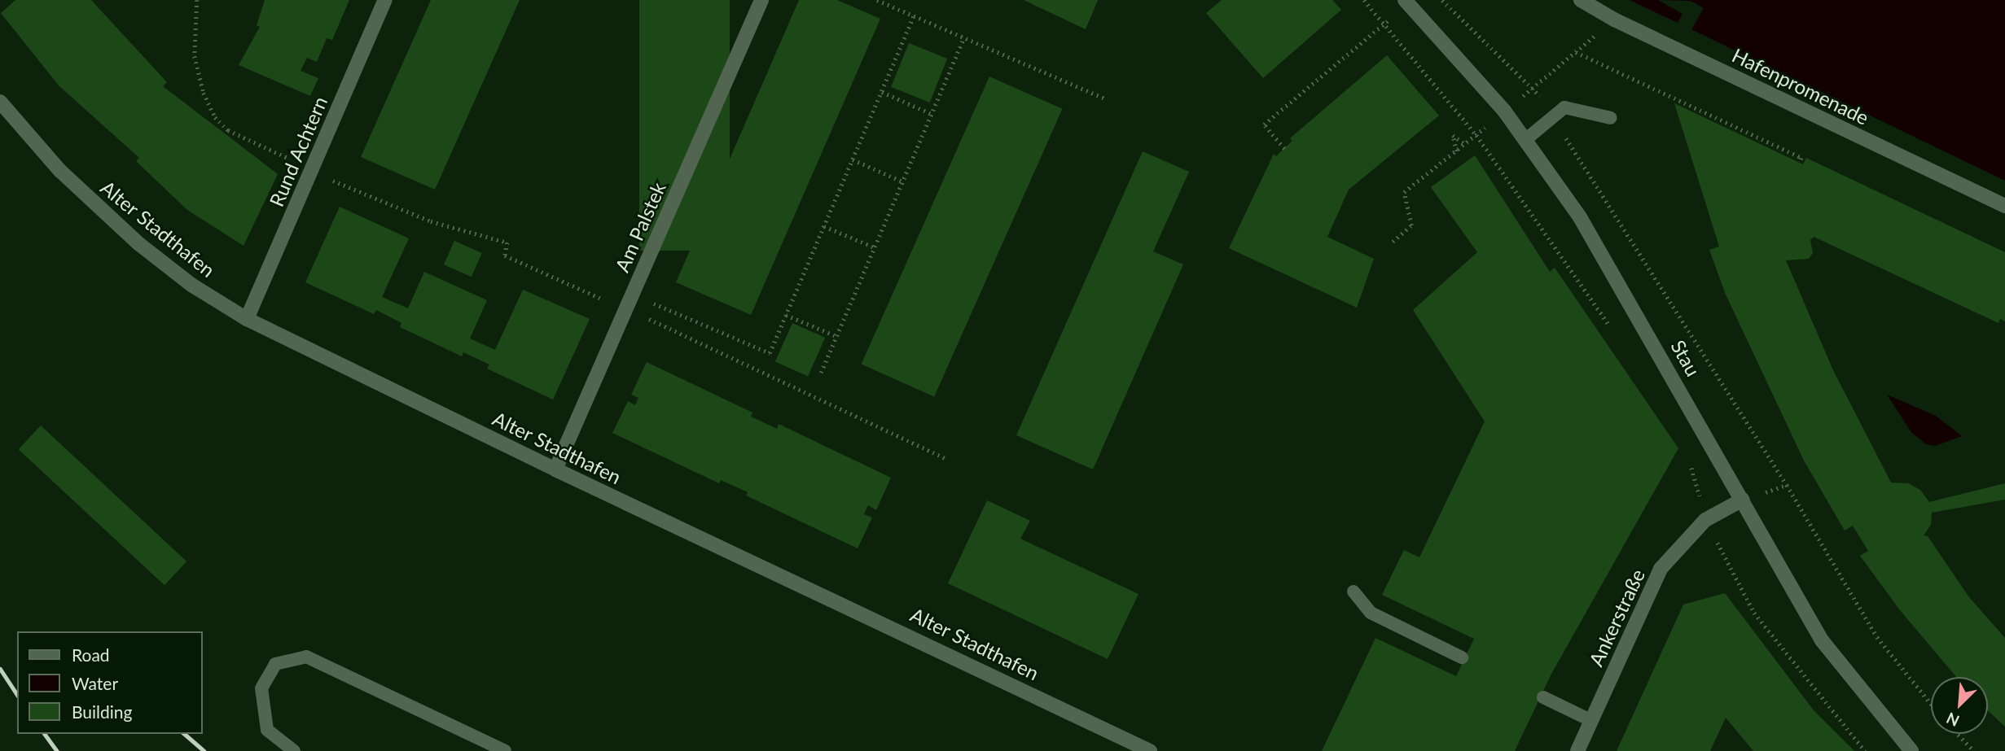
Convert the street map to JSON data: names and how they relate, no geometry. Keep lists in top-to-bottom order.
{
  "streets": {
    "street": [
      "Hafenpromenade",
      "Rund Achtern",
      "Am Palstek",
      "Alter Stadthafen",
      "Stau",
      "Ankerstraße"
    ]
  },
  "crossings": [
    ["Rund Achtern", "Alter Stadthafen"],
    ["Am Palstek", "Alter Stadthafen"],
    ["Stau", "Ankerstraße"]
  ],
  "legend": ["Road", "Water", "Building"],
  "north": "bottom left"
}
